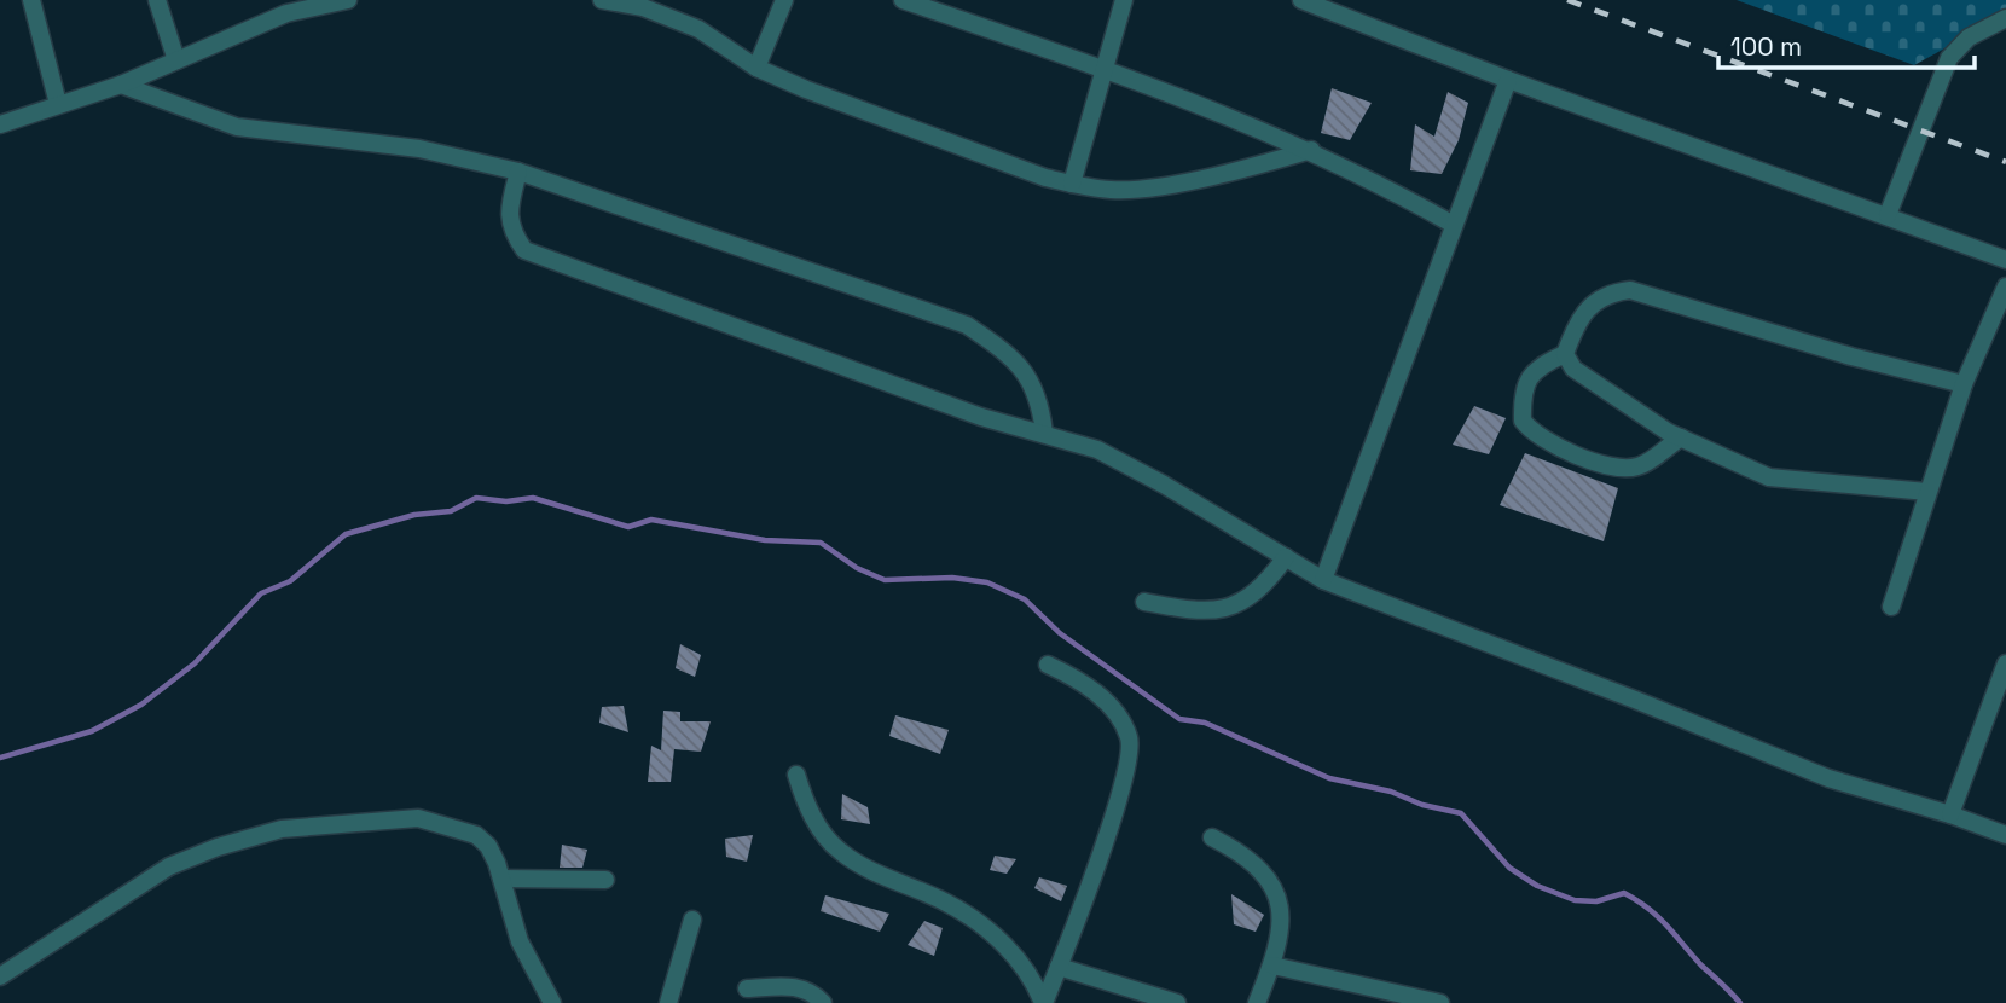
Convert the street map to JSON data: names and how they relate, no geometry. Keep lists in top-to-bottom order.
{
  "scale_bar": "100 m"
}
